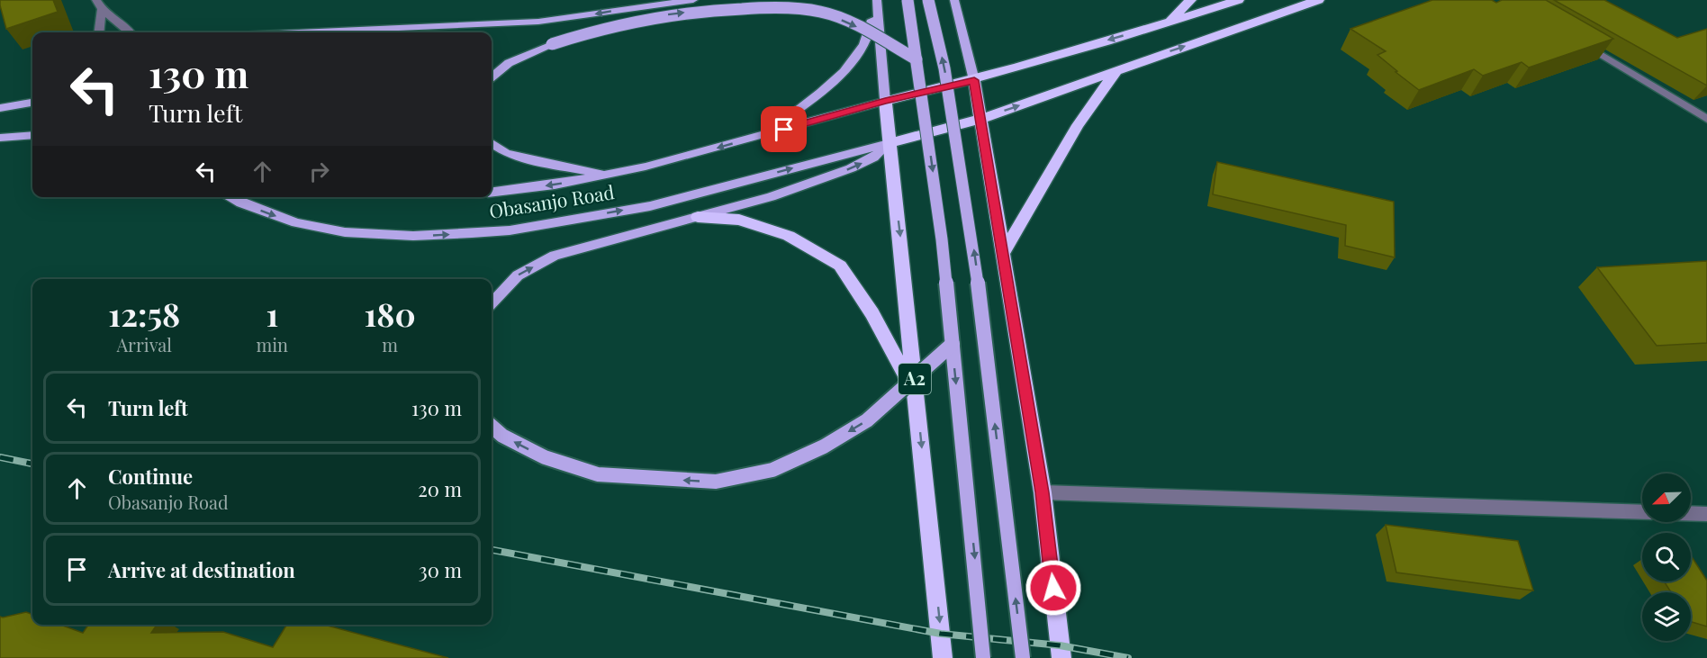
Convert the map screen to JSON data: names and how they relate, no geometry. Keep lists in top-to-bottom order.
{
  "streets": {
    "highway": ["A2"],
    "main road": ["Obasanjo Road"]
  },
  "crossings": [
    ["Obasanjo Road", "A2"]
  ],
  "north": "bottom left",
  "page": {
    "turn": ["130 m", "Turn left"],
    "eta": [
      "12:58",
      "Arrival",
      "1",
      "min",
      "180",
      "m"
    ],
    "list": [
      {
        "name": "Turn left",
        "value": "130 m"
      },
      {
        "name": "Continue",
        "note": "Obasanjo Road",
        "value": "20 m"
      },
      {
        "name": "Arrive at destination",
        "value": "30 m"
      }
    ]
  }
}
